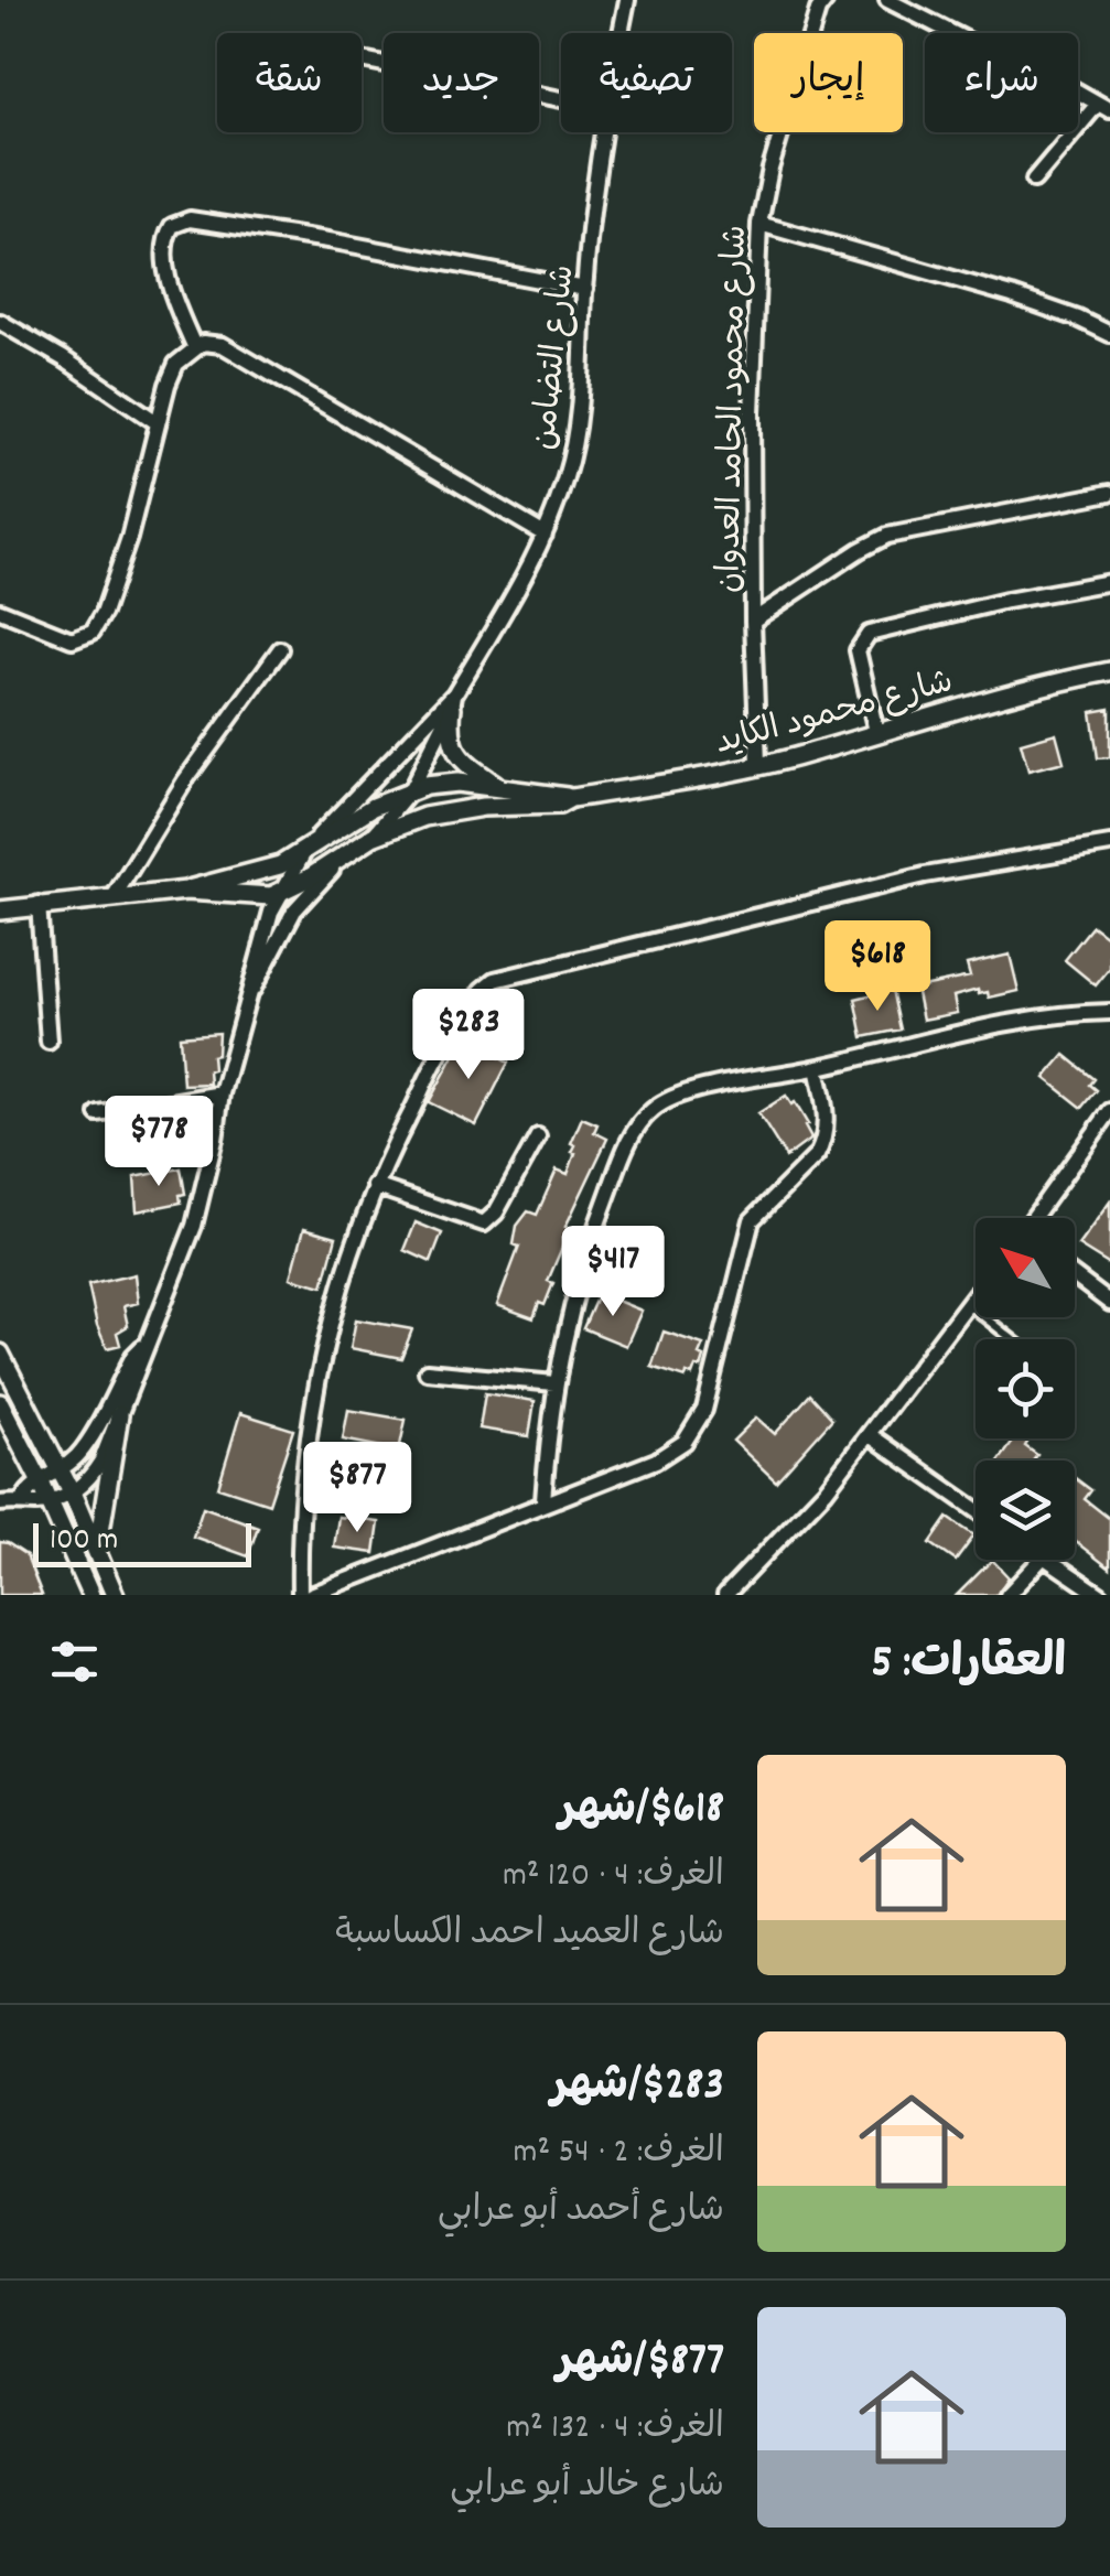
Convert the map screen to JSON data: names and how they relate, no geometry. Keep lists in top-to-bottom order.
{
  "streets": {
    "street": ["شارع التضامن", "شارع محمود الحامد العدوان", "شارع محمود الكايد"]
  },
  "crossings": [
    ["شارع التضامن", "شارع محمود الكايد"],
    ["شارع محمود الحامد العدوان", "شارع محمود الكايد"]
  ],
  "scale_bar": "100 m",
  "north": "top left",
  "page": {
    "chip": [
      "شراء",
      "إيجار",
      "تصفية",
      "جديد",
      "شقة"
    ],
    "price": [
      "$618",
      "$283",
      "$778",
      "$417",
      "$877"
    ],
    "scale": "100 m",
    "heading": "العقارات: 5",
    "list": [
      {
        "name": "$618/شهر",
        "note": "الغرف: 4 · 120 m² · شارع العميد احمد الكساسبة"
      },
      {
        "name": "$283/شهر",
        "note": "الغرف: 2 · 54 m² · شارع أحمد أبو عرابي"
      },
      {
        "name": "$877/شهر",
        "note": "الغرف: 4 · 132 m² · شارع خالد أبو عرابي"
      }
    ]
  }
}
